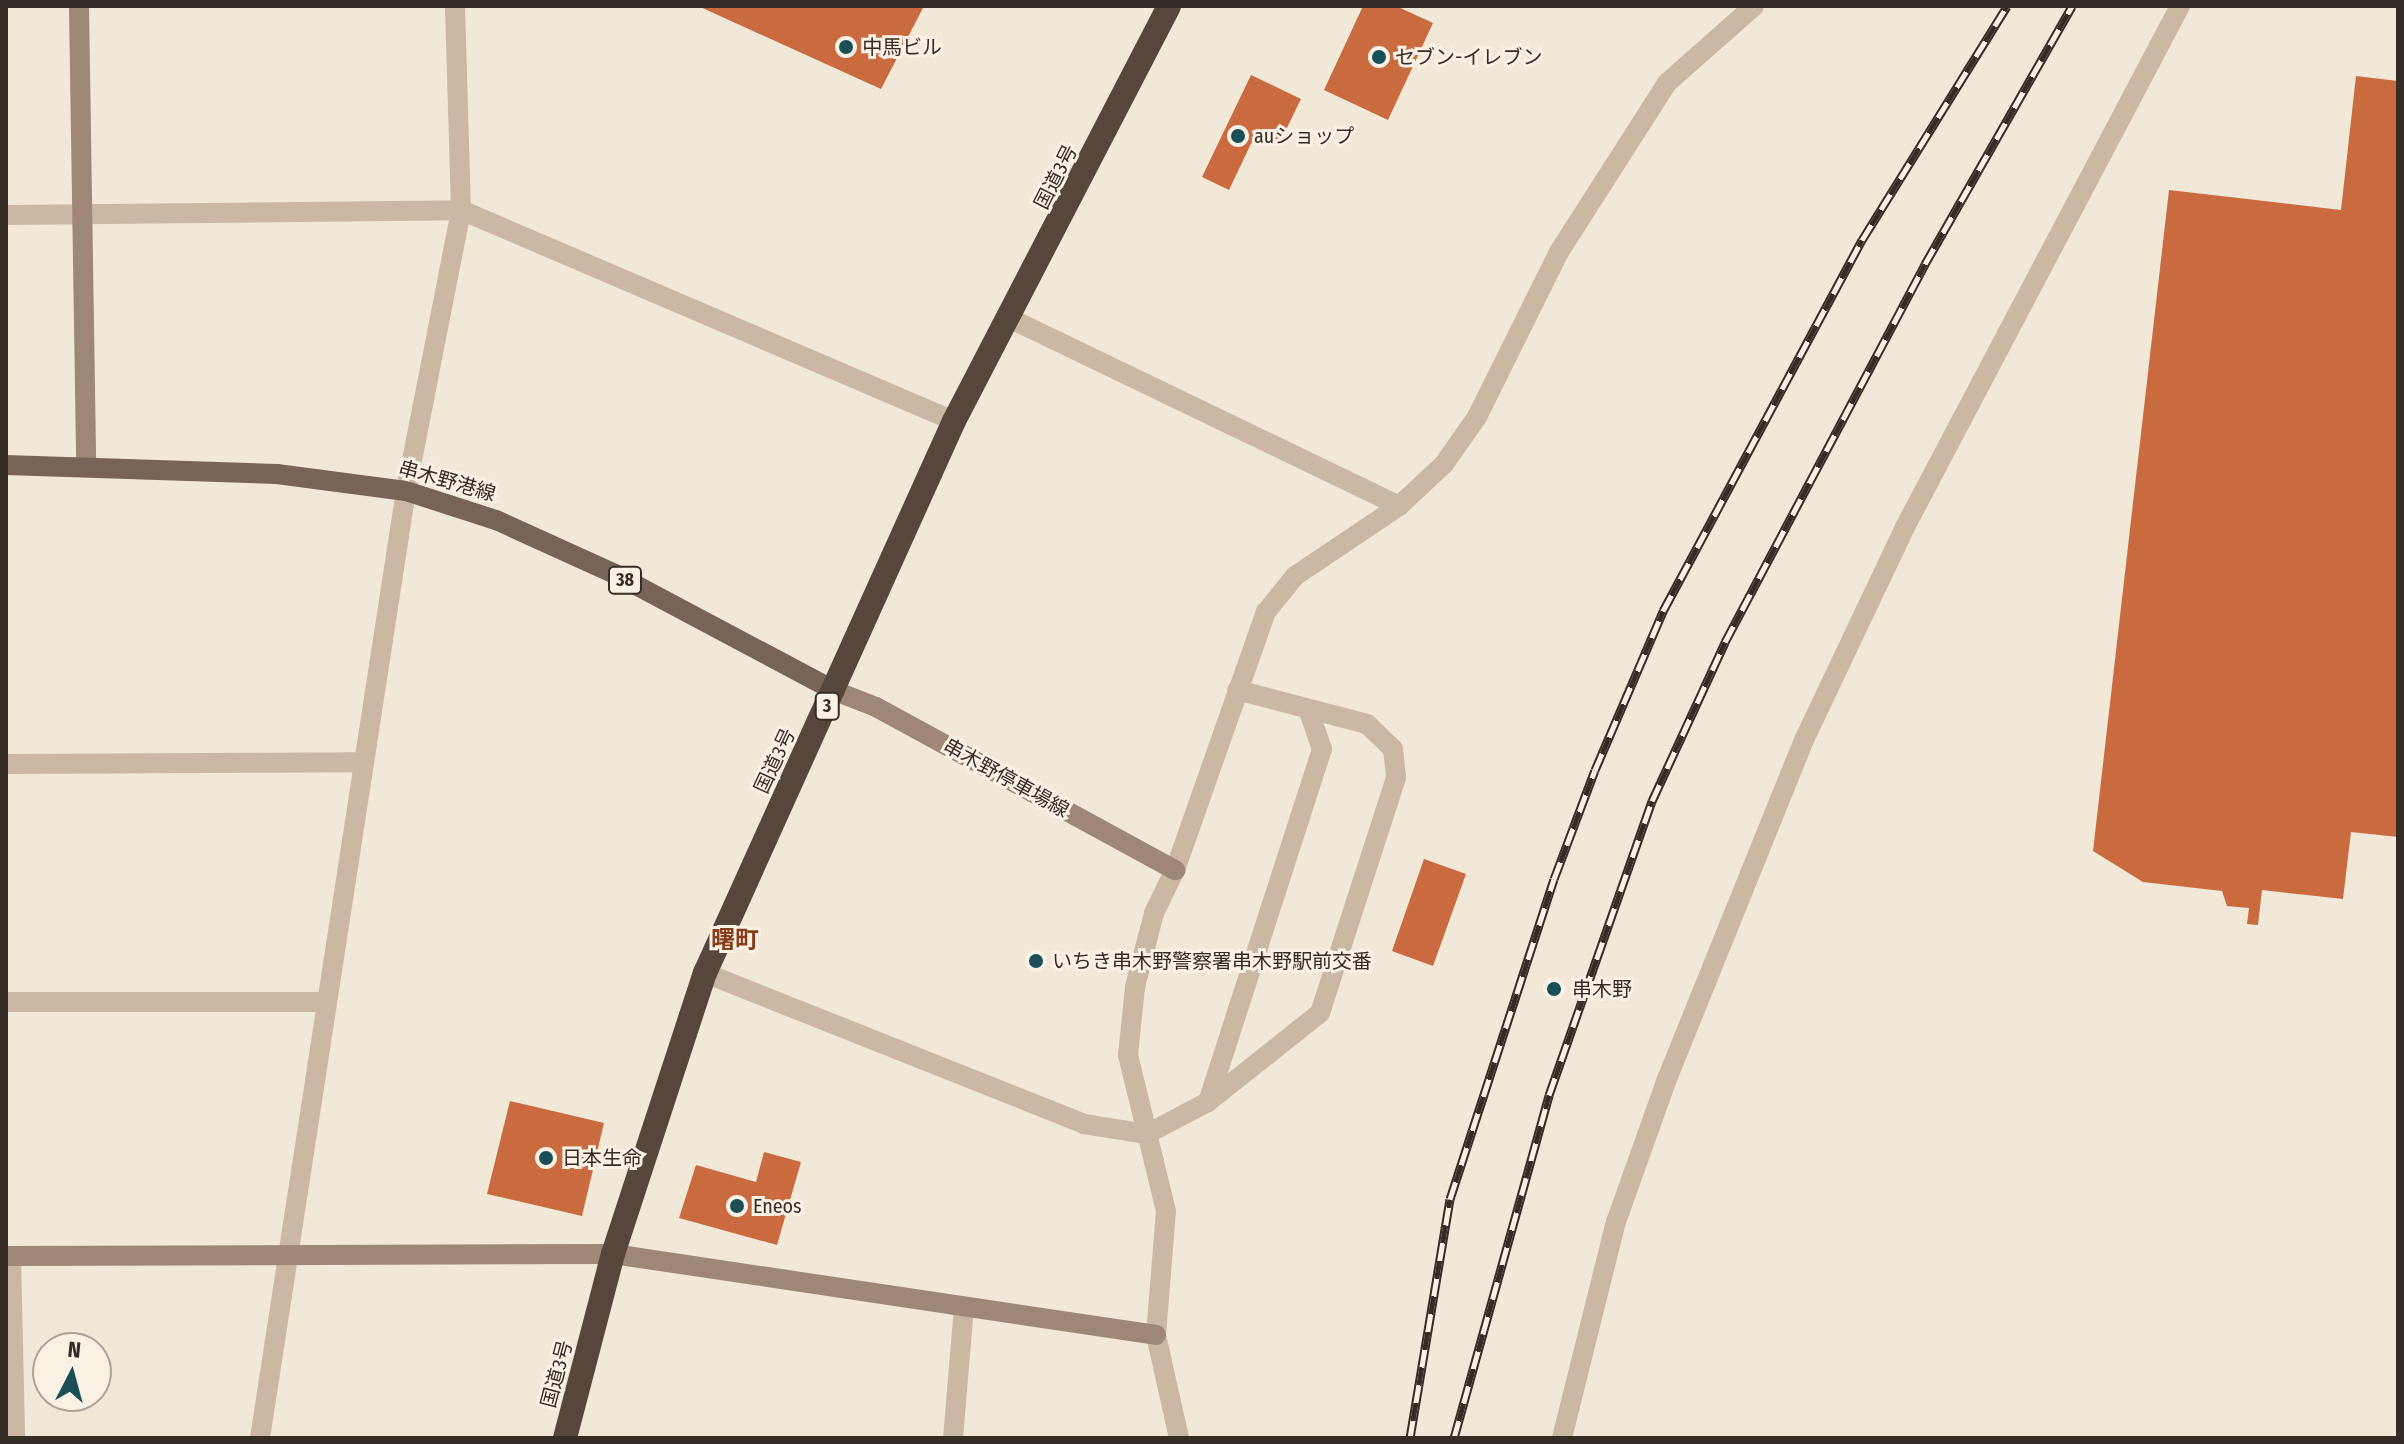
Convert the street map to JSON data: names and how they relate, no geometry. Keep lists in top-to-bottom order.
{
  "streets": {
    "highway": ["国道3号", "3"],
    "main road": ["串木野港線", "38"],
    "street": ["串木野停車場線"]
  },
  "crossings": [
    ["国道3号", "串木野港線"],
    ["国道3号", "串木野停車場線"],
    ["串木野港線", "串木野停車場線"]
  ],
  "districts": ["曙町"],
  "places": [
    "中馬ビル",
    "セブン-イレブン",
    "auショップ",
    "いちき串木野警察署串木野駅前交番",
    "串木野",
    "日本生命",
    "Eneos"
  ],
  "north": "top"
}
